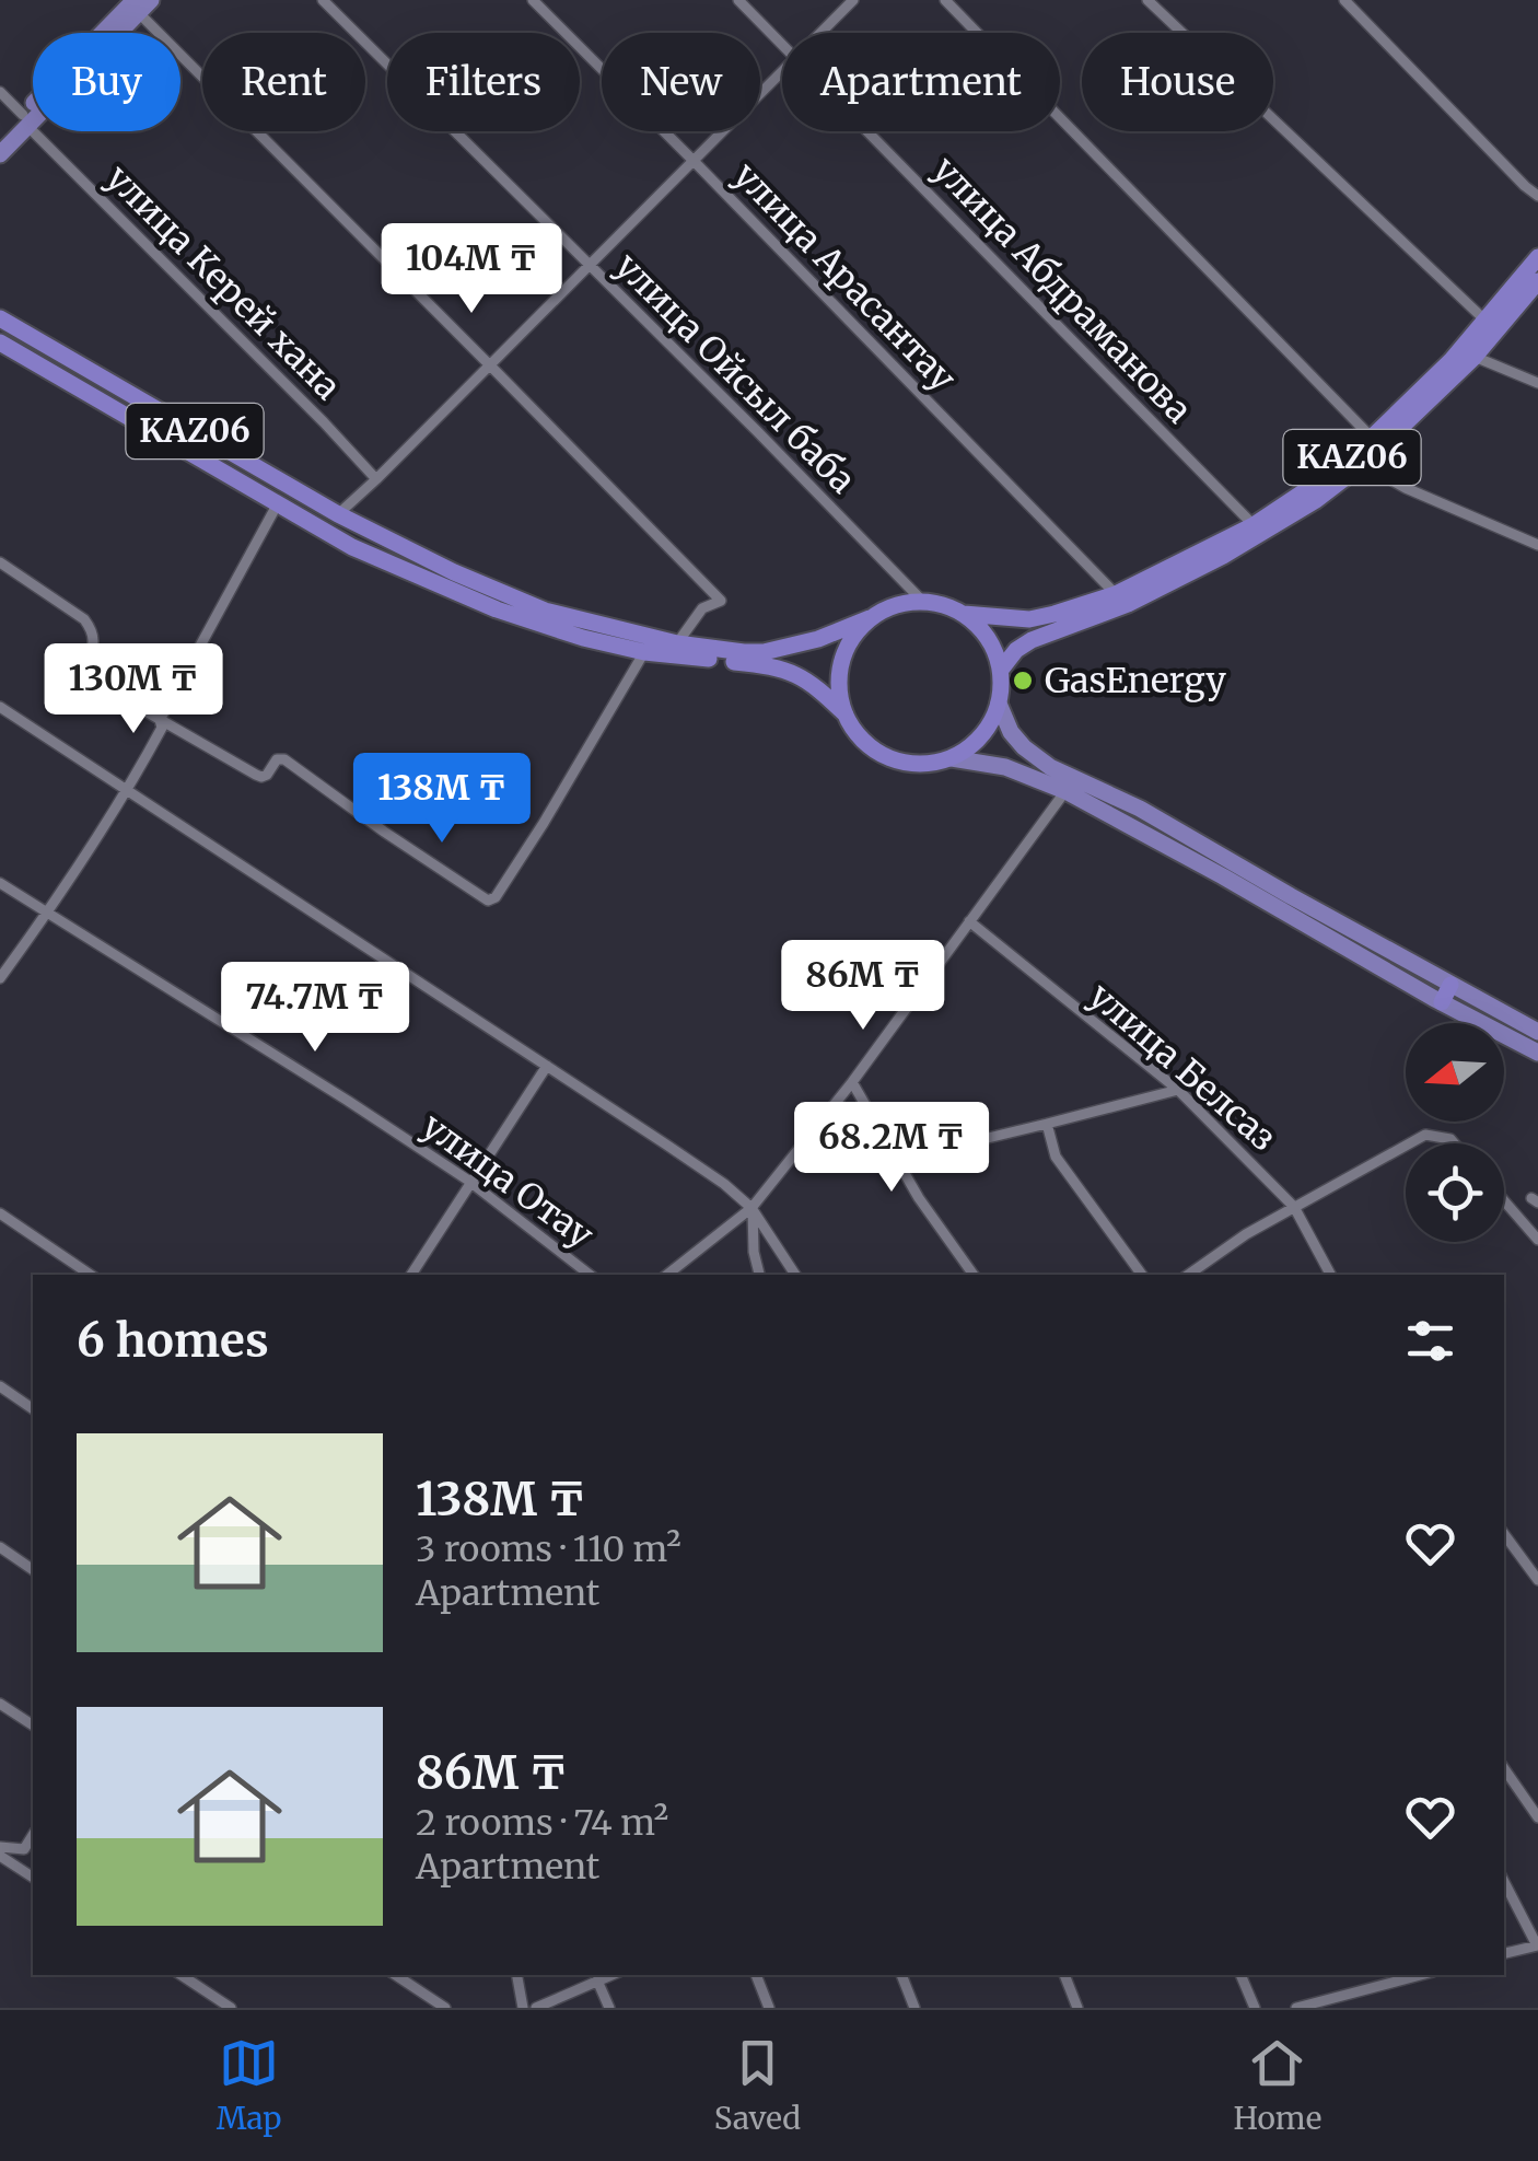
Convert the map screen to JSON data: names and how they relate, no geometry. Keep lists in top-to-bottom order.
{
  "streets": {
    "highway": ["KАZ06"],
    "street": [
      "улица Арасантау",
      "улица Керей хана",
      "улица Абдраманова",
      "улица Ойсыл баба",
      "улица Белсаз",
      "улица Отау"
    ]
  },
  "crossings": [
    ["улица Арасантау", "KАZ06"],
    ["улица Абдраманова", "KАZ06"],
    ["улица Ойсыл баба", "KАZ06"]
  ],
  "places": ["GasEnergy"],
  "north": "left",
  "page": {
    "chip": [
      "Buy",
      "Rent",
      "Filters",
      "New",
      "Apartment",
      "House"
    ],
    "price": [
      "104M ₸",
      "130M ₸",
      "138M ₸",
      "86M ₸",
      "74.7M ₸",
      "68.2M ₸"
    ],
    "heading": "6 homes",
    "list": [
      {
        "name": "138M ₸",
        "note": "3 rooms · 110 m² · Apartment"
      },
      {
        "name": "86M ₸",
        "note": "2 rooms · 74 m² · Apartment"
      }
    ],
    "tabs": ["Map", "Saved", "Home"]
  }
}
